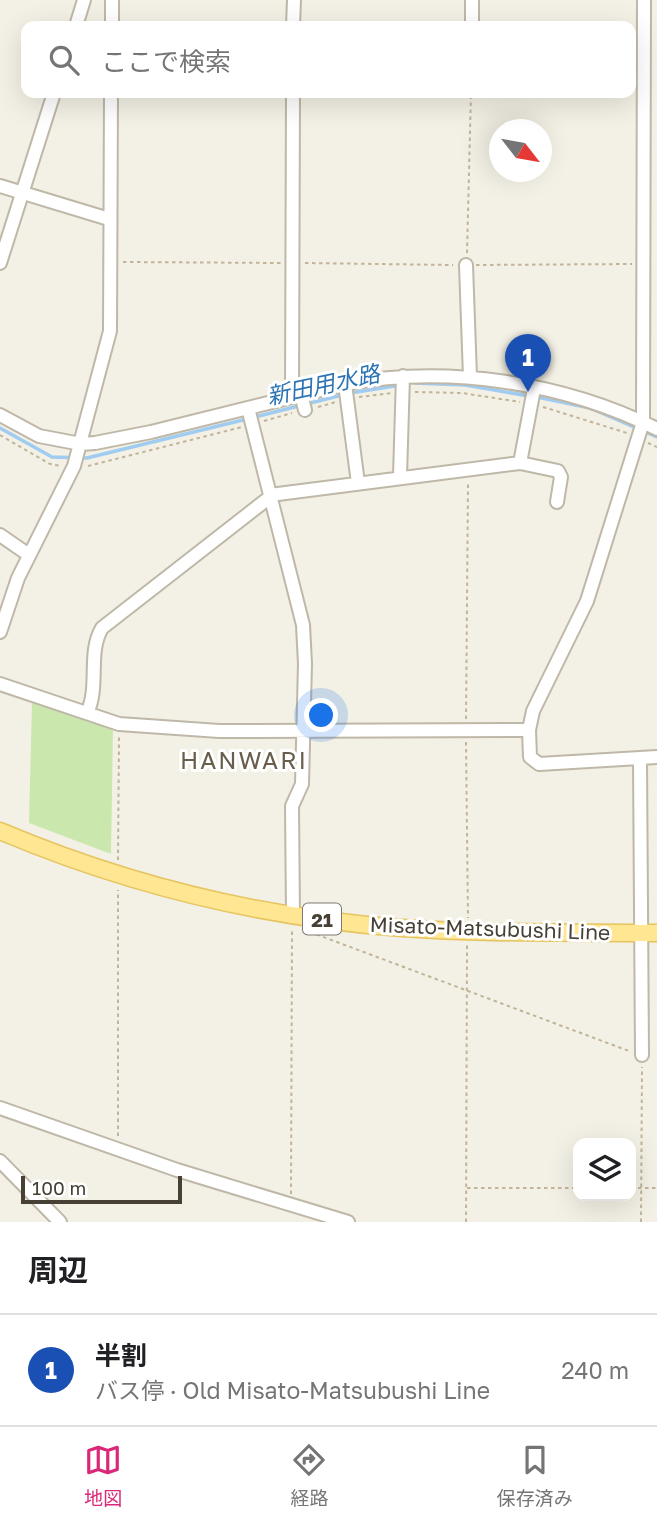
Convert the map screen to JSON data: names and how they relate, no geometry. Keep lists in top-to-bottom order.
{
  "streets": {
    "main road": ["21", "Misato-Matsubushi Line"]
  },
  "districts": ["HANWARI"],
  "water": ["新田用水路"],
  "scale_bar": "100 m",
  "north": "bottom right",
  "page": {
    "search": "ここで検索",
    "pins": "1",
    "scale": "100 m",
    "heading": "周辺",
    "list": [
      {
        "mark": "1",
        "name": "半割",
        "note": "バス停 · Old Misato-Matsubushi Line",
        "value": "240 m"
      }
    ],
    "nav": ["地図", "経路", "保存済み"]
  }
}
